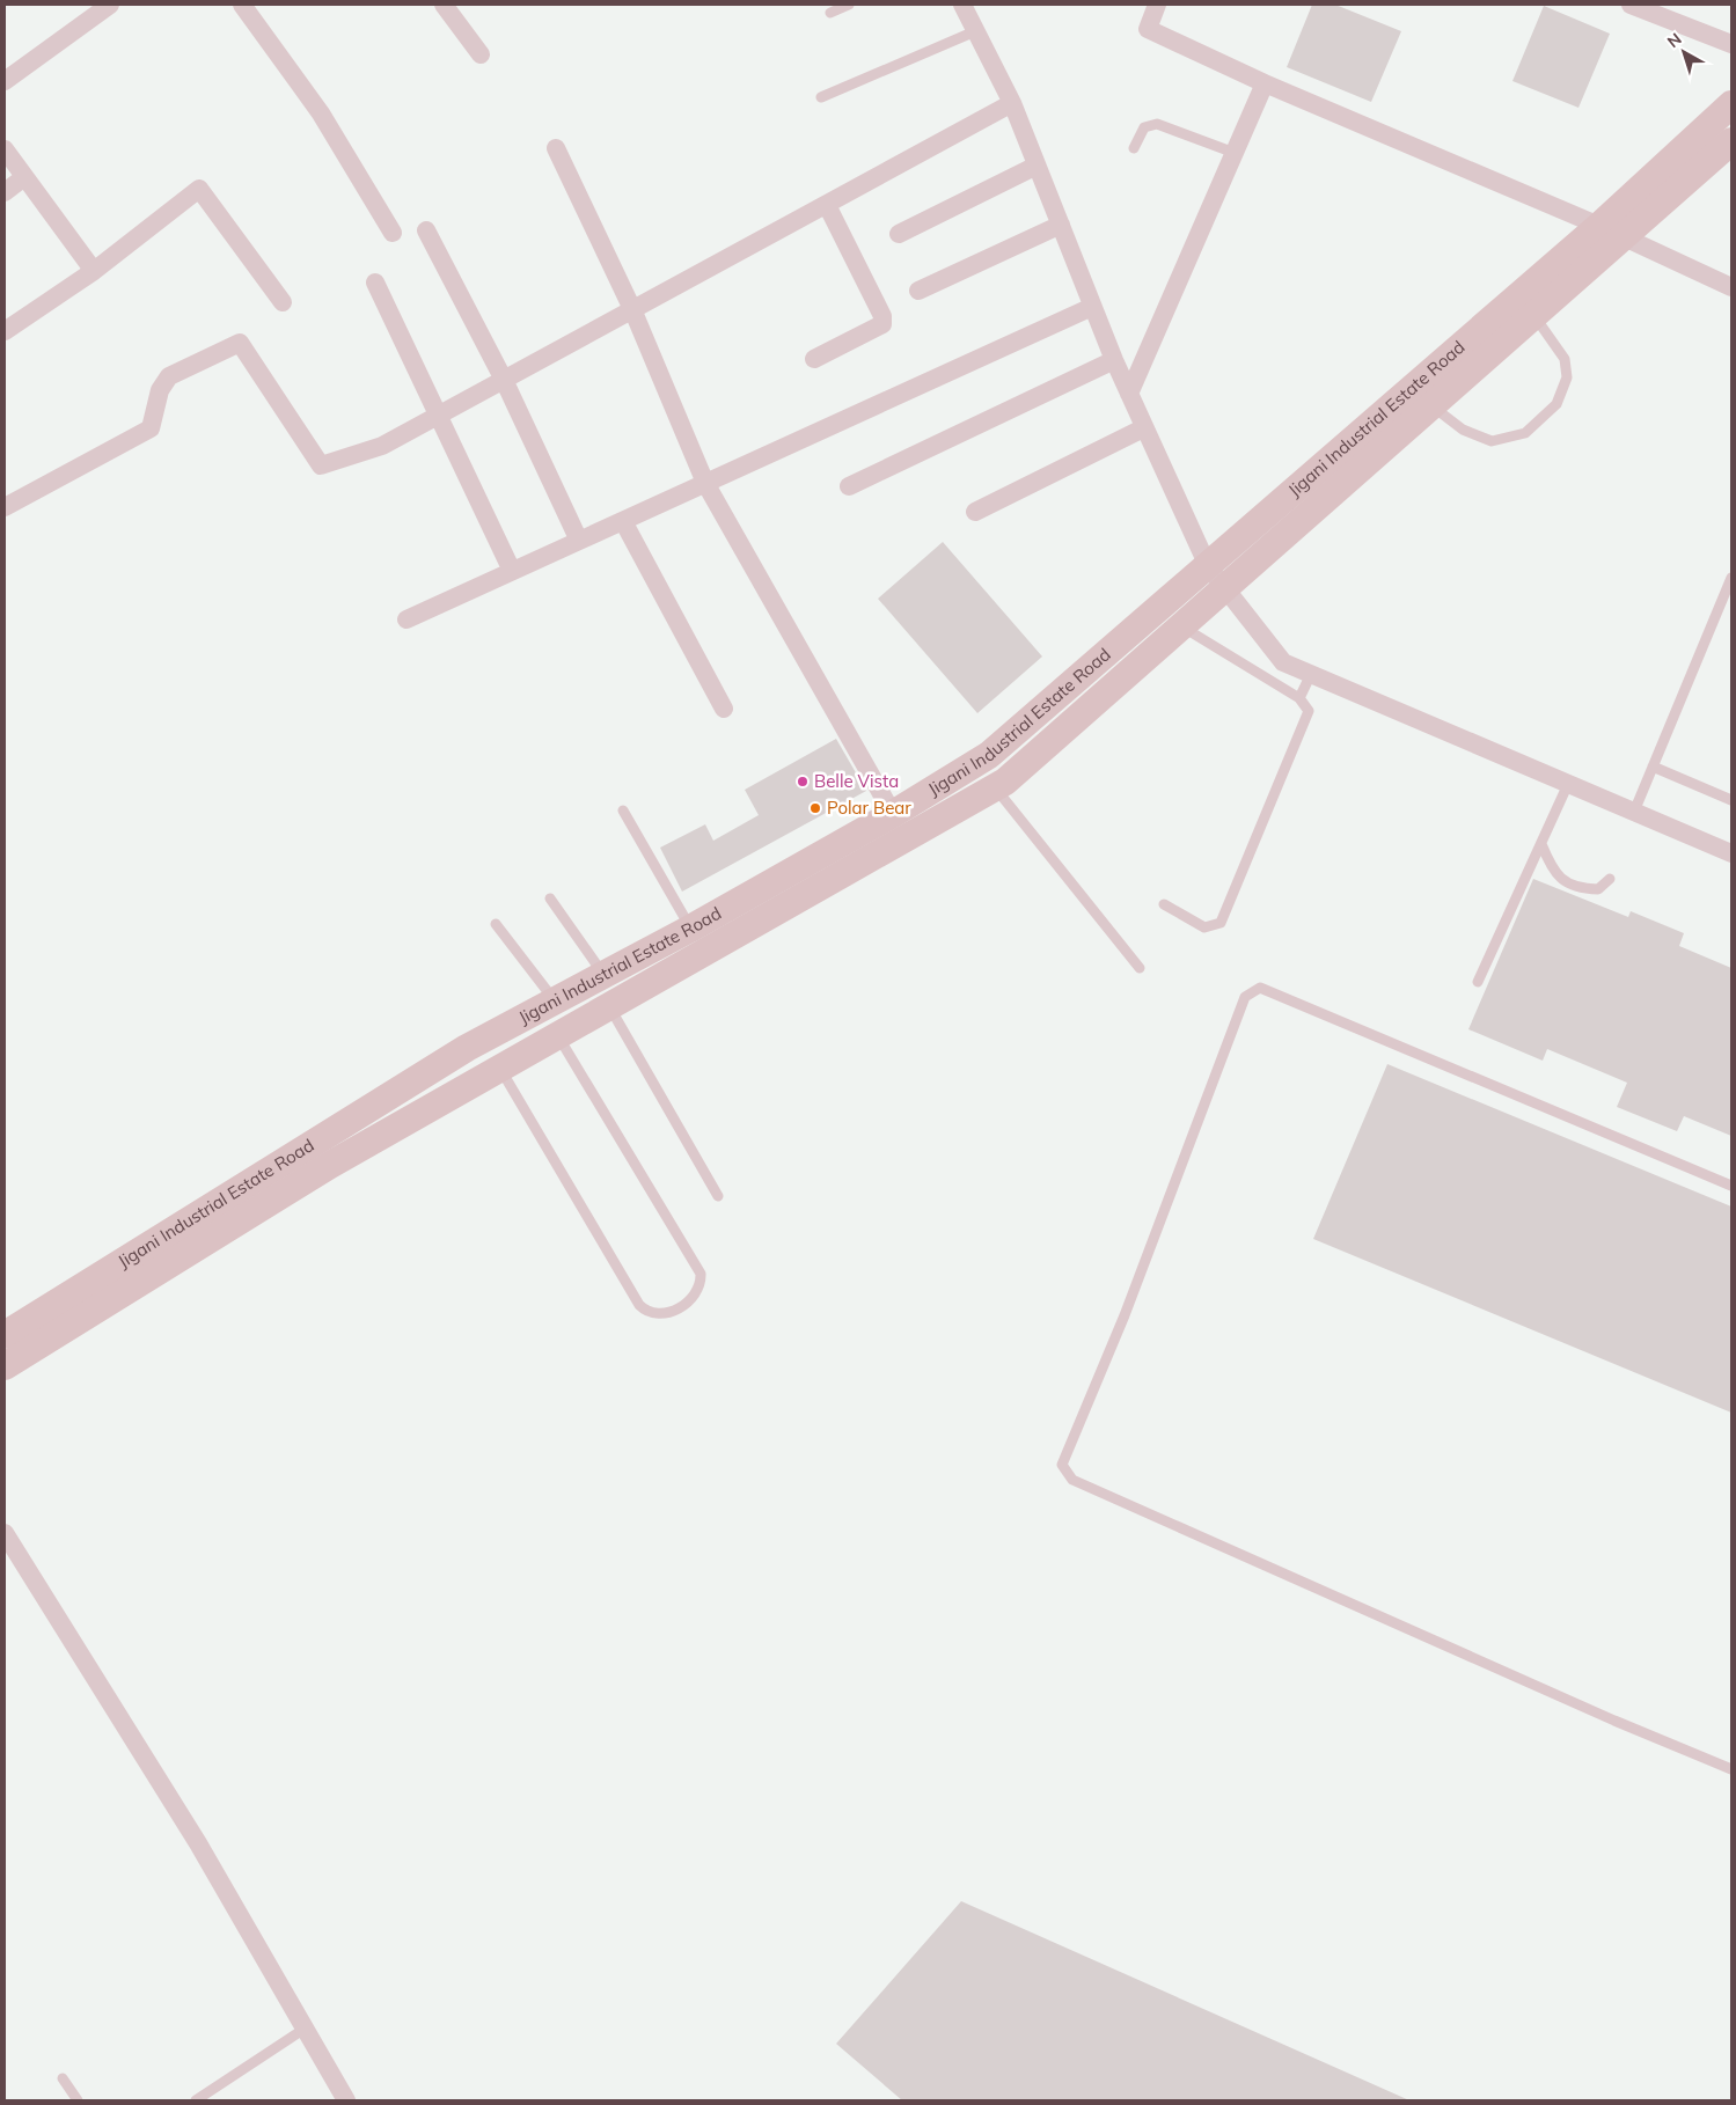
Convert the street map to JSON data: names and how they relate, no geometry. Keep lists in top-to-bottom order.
{
  "streets": {
    "main road": ["Jigani Industrial Estate Road"]
  },
  "places": ["Belle Vista", "Polar Bear"],
  "north": "top left"
}
